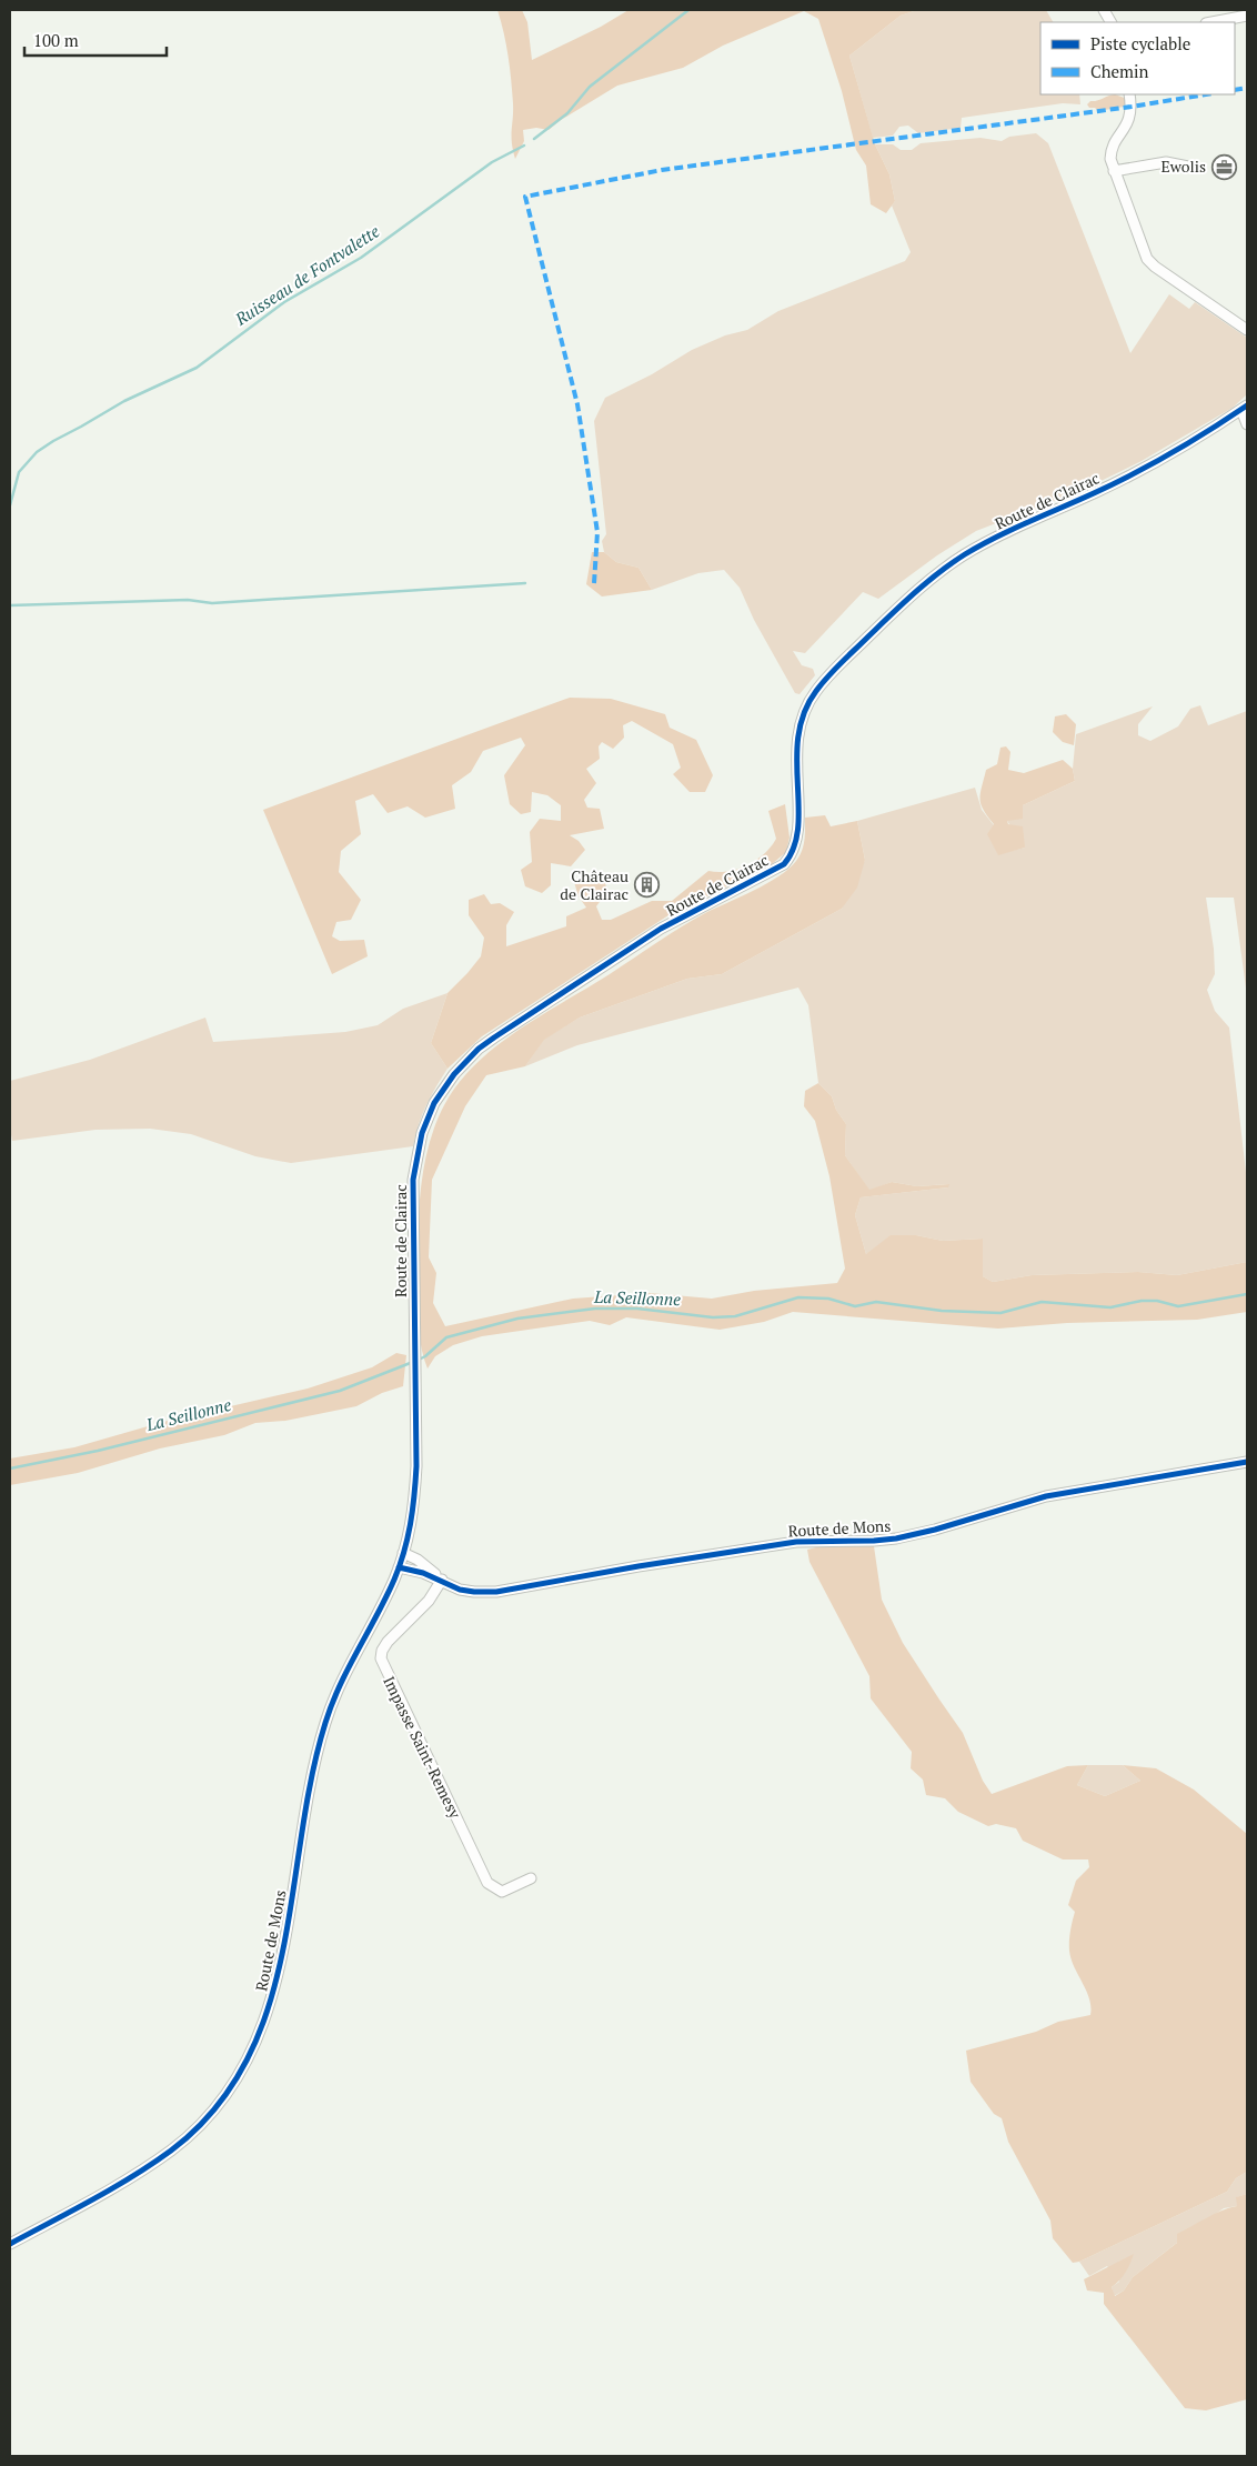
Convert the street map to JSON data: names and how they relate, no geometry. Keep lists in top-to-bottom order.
{
  "streets": {
    "street": ["Route de Clairac", "Route de Mons", "Impasse Saint-Remesy"]
  },
  "crossings": [
    ["Route de Clairac", "Route de Mons"],
    ["Route de Mons", "Impasse Saint-Remesy"]
  ],
  "water": ["Ruisseau de Fontvalette", "La Seillonne"],
  "places": {
    "office": ["Ewolis"],
    "building": ["Château de Clairac"]
  },
  "legend": ["Piste cyclable", "Chemin"],
  "scale_bar": "100 m"
}
